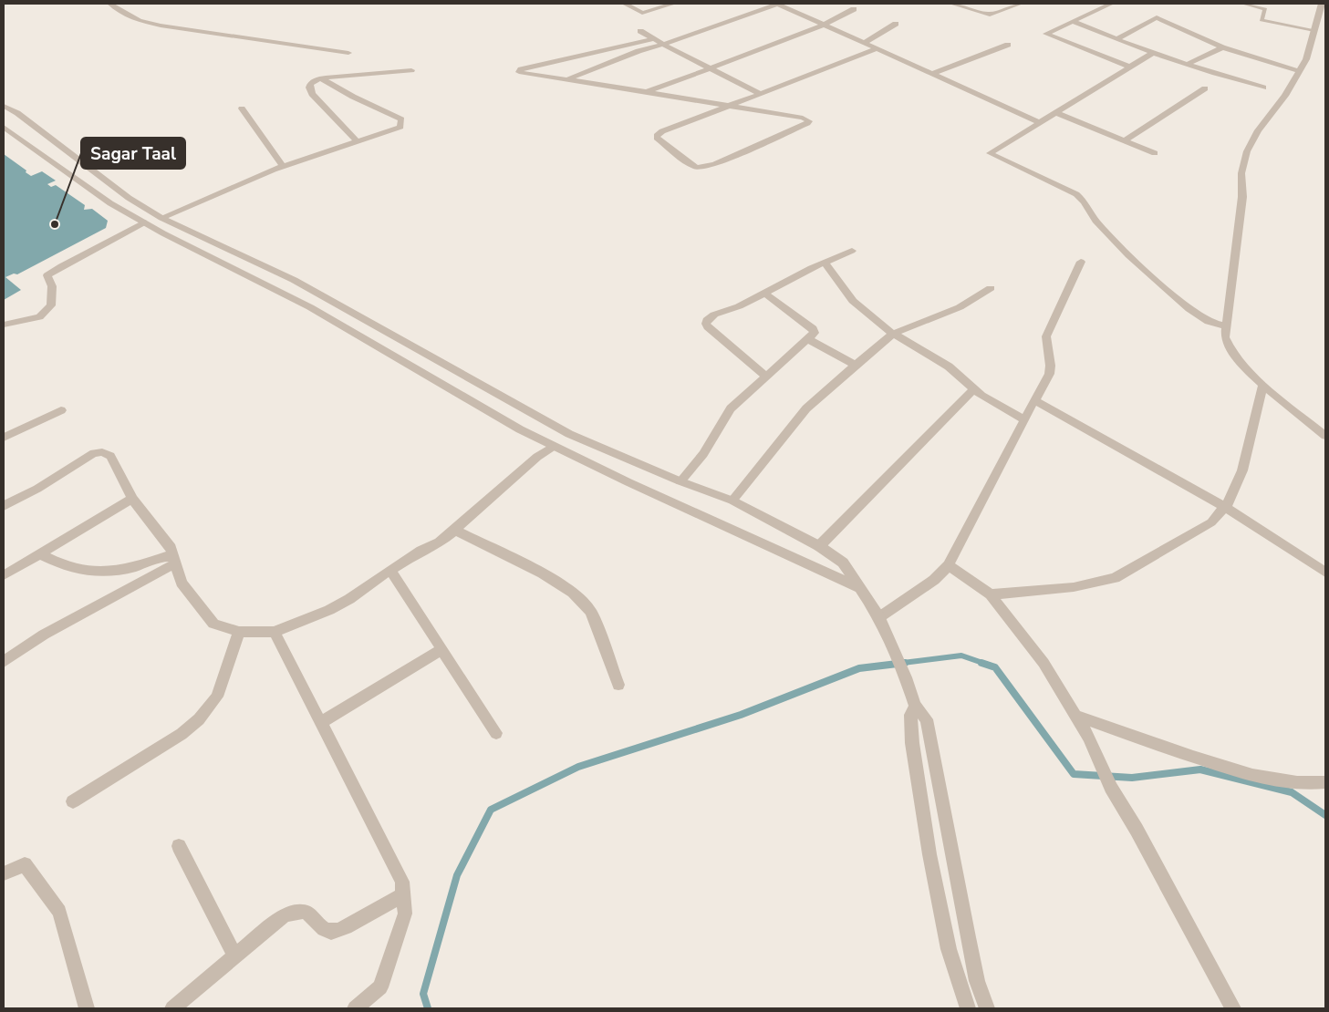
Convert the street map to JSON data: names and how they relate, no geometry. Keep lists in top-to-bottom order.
{
  "places": ["Sagar Taal"]
}
